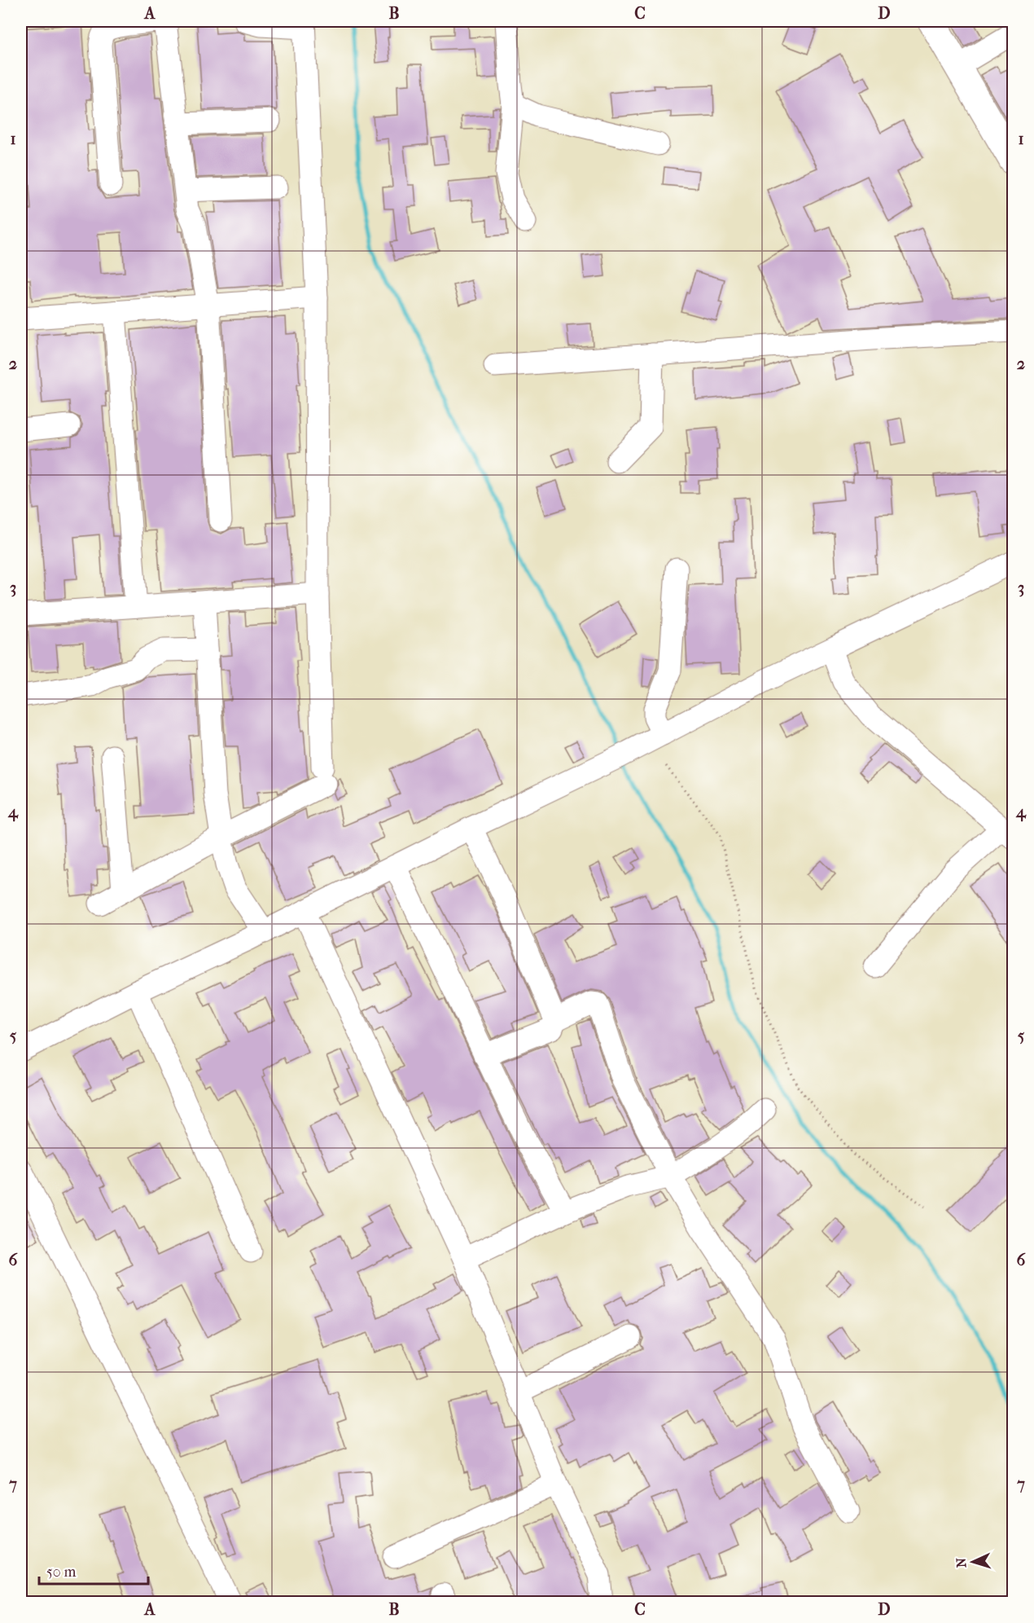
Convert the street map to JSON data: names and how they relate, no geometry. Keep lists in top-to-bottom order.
{
  "scale_bar": "50 m",
  "north": "left",
  "grid": {
    "columns": [
      "A",
      "B",
      "C",
      "D"
    ],
    "rows": [
      "1",
      "2",
      "3",
      "4",
      "5",
      "6",
      "7"
    ]
  }
}
